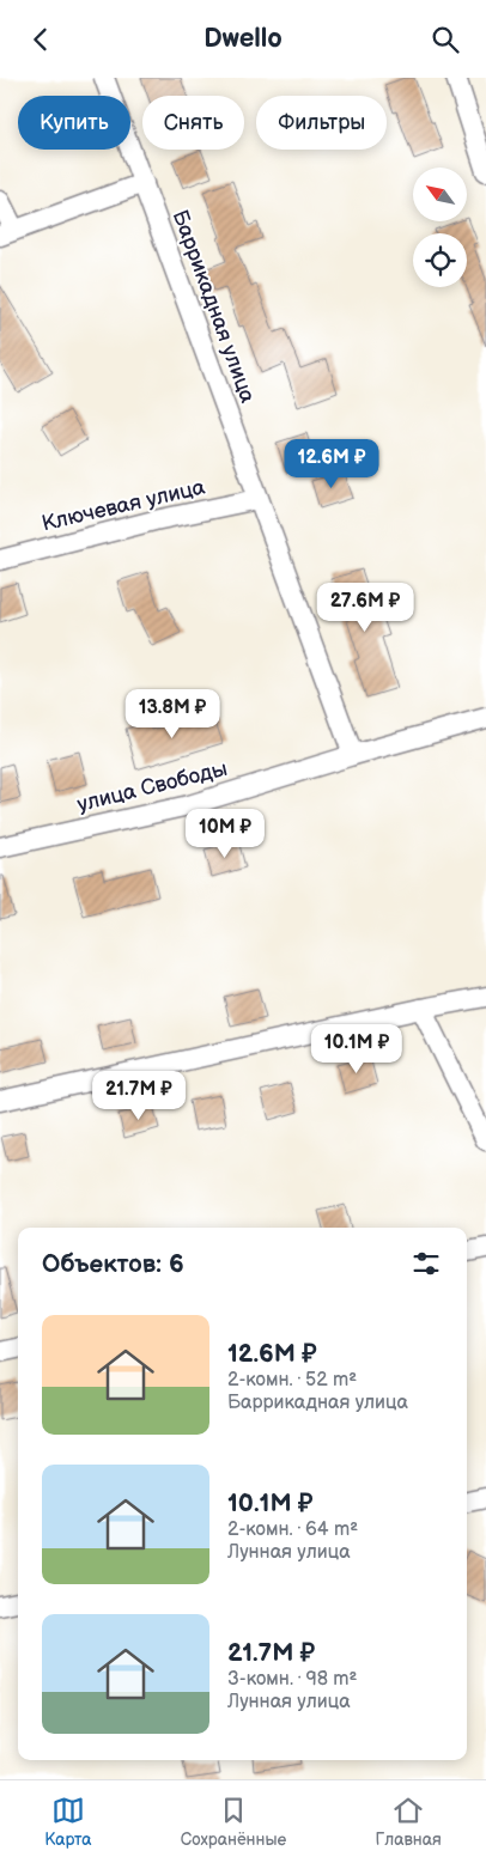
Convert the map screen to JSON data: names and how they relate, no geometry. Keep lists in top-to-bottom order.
{
  "streets": {
    "street": ["Баррикадная улица", "Ключевая улица", "улица Свободы"]
  },
  "crossings": [
    ["Баррикадная улица", "Ключевая улица"],
    ["Баррикадная улица", "улица Свободы"]
  ],
  "north": "top left",
  "page": {
    "header": "Dwello",
    "chip": ["Купить", "Снять", "Фильтры"],
    "price": [
      "12.6M ₽",
      "27.6M ₽",
      "13.8M ₽",
      "10M ₽",
      "10.1M ₽",
      "21.7M ₽"
    ],
    "heading": "Объектов: 6",
    "list": [
      {
        "name": "12.6M ₽",
        "note": "2-комн. · 52 m² · Баррикадная улица"
      },
      {
        "name": "10.1M ₽",
        "note": "2-комн. · 64 m² · Лунная улица"
      },
      {
        "name": "21.7M ₽",
        "note": "3-комн. · 98 m² · Лунная улица"
      }
    ],
    "tabs": ["Карта", "Сохранённые", "Главная"]
  }
}
